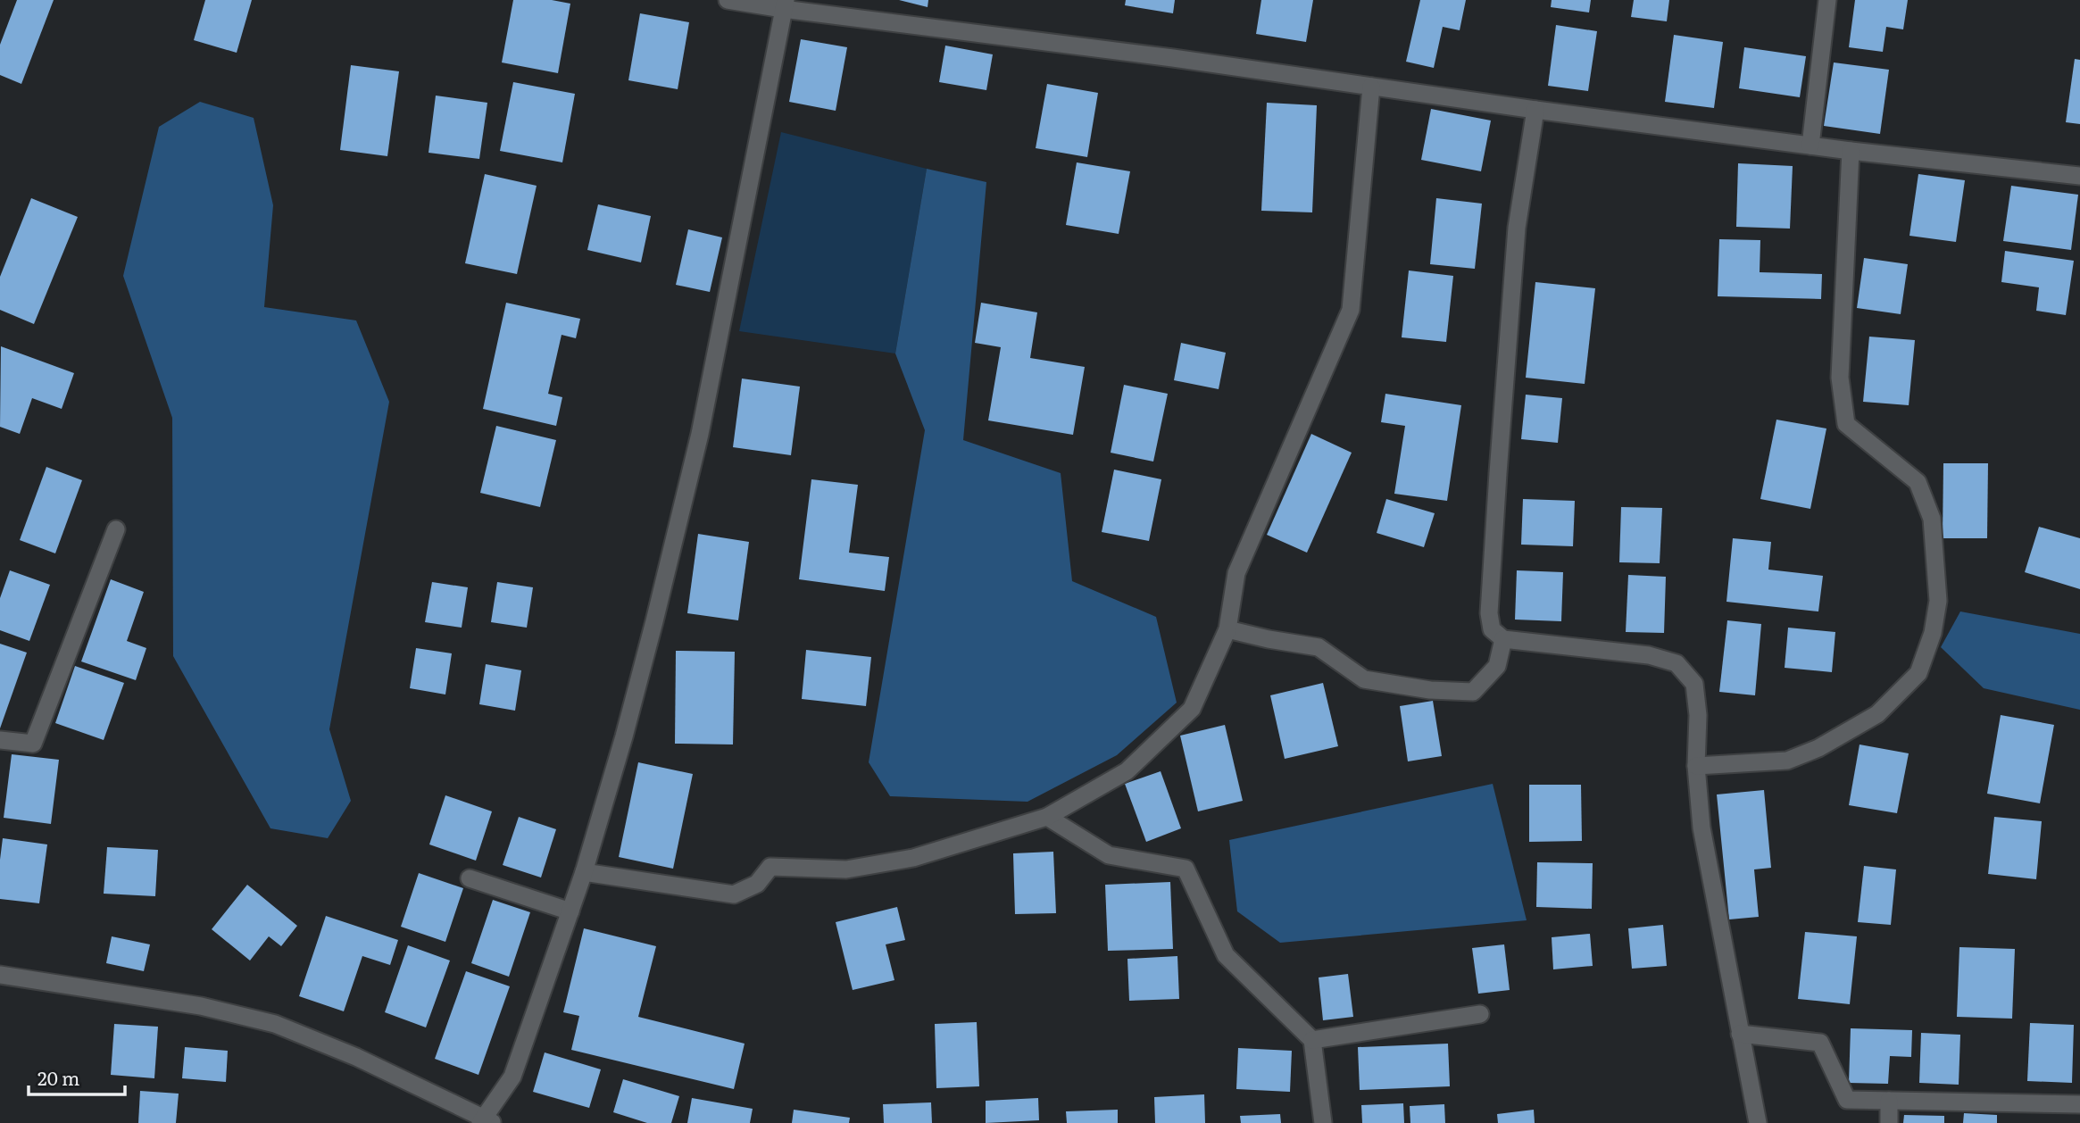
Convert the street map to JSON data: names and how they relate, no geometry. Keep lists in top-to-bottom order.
{
  "scale_bar": "20 m"
}
